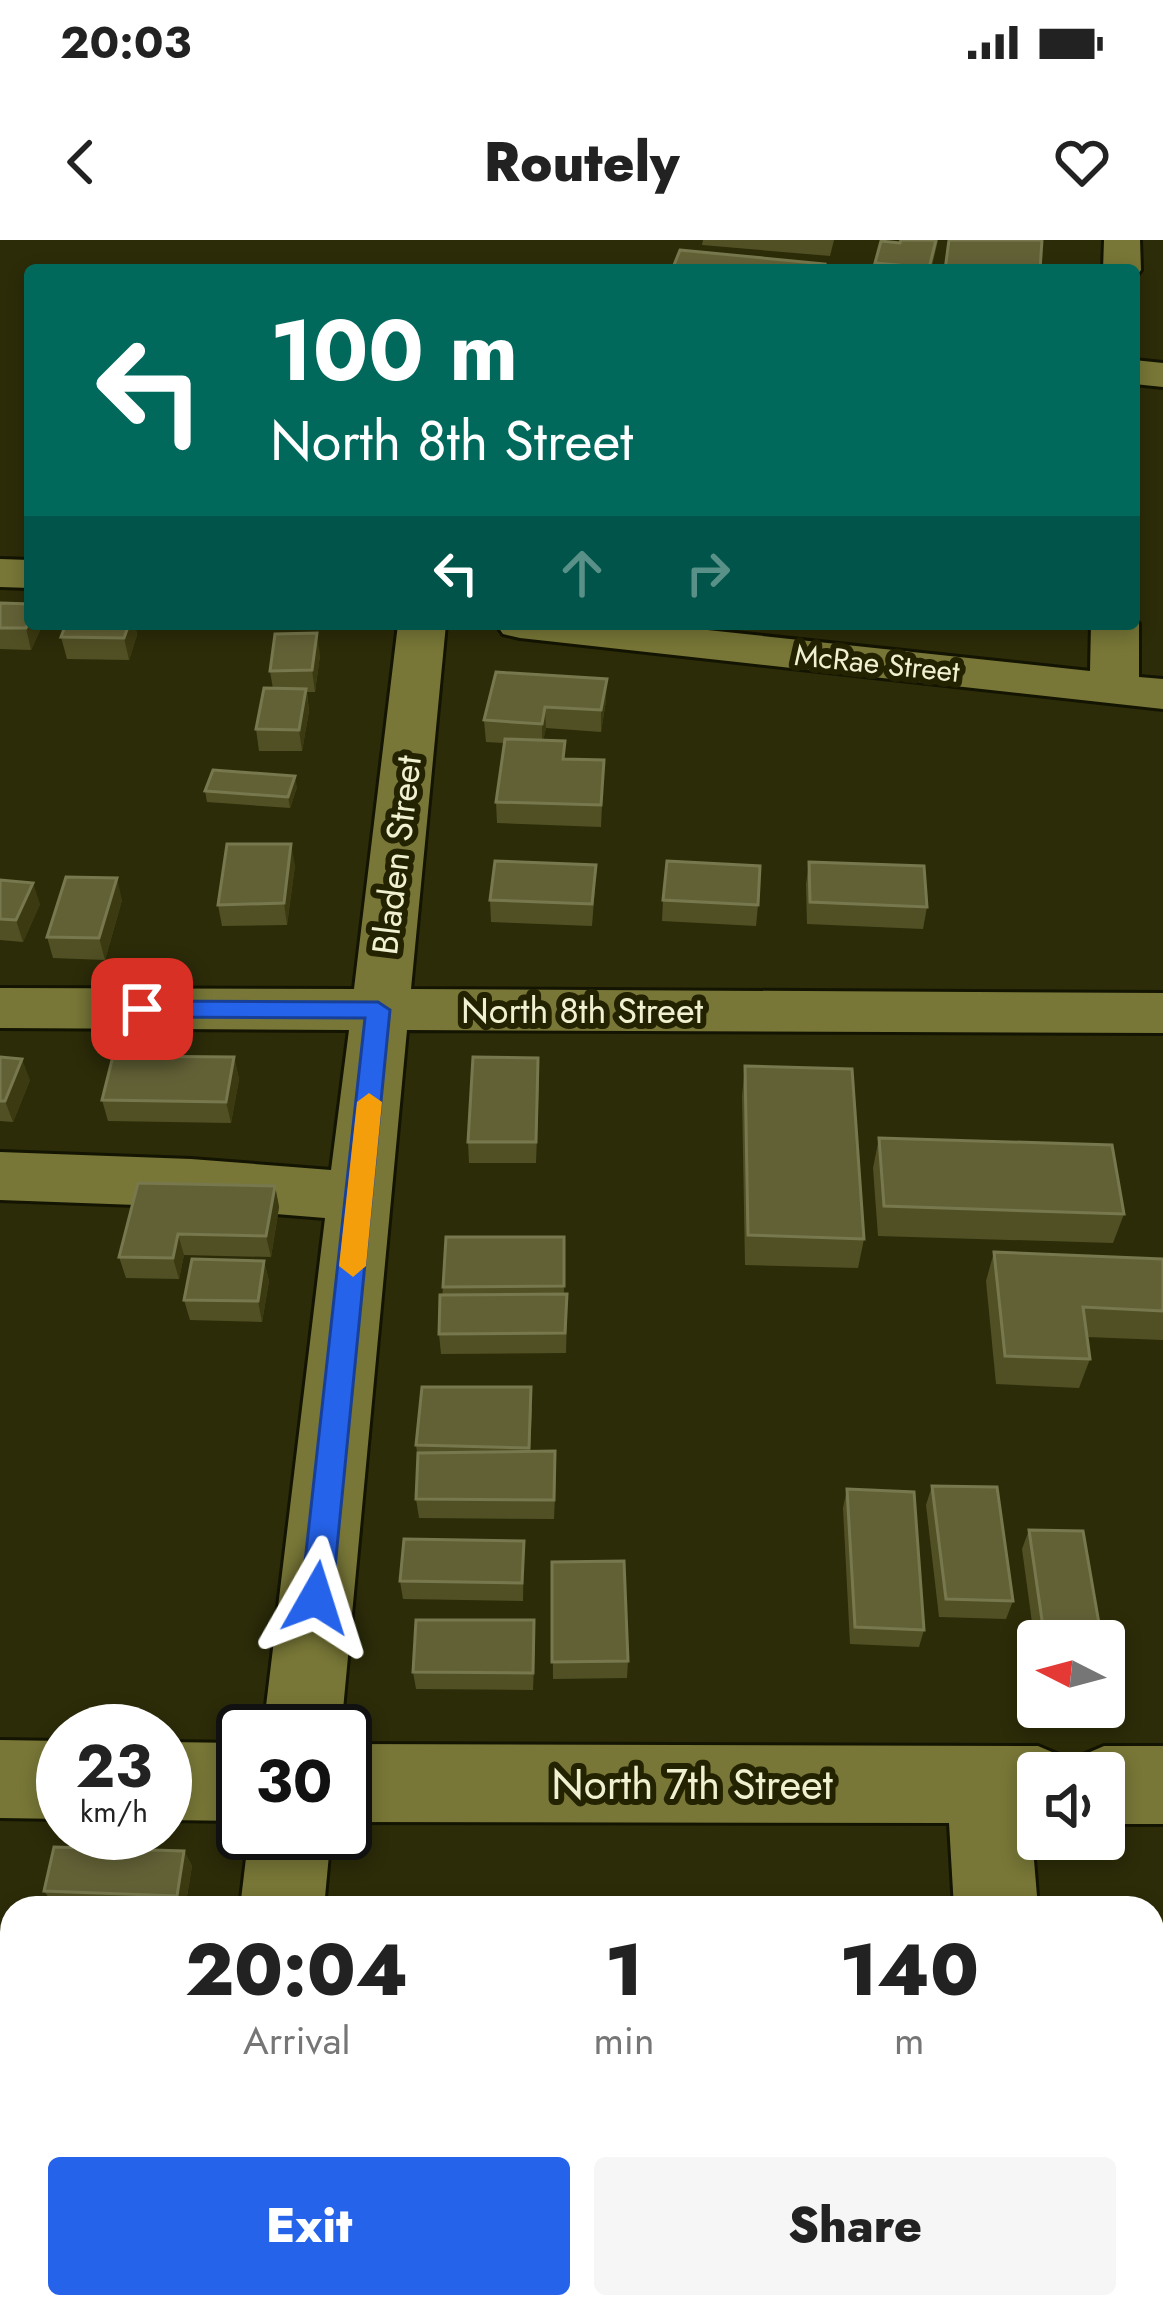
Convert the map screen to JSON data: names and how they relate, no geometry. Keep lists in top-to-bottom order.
{
  "streets": {
    "street": [
      "McRae Street",
      "Bladen Street",
      "North 8th Street",
      "North 7th Street"
    ]
  },
  "crossings": [
    ["Bladen Street", "North 8th Street"]
  ],
  "north": "left",
  "page": {
    "status": "20:03",
    "header": "Routely",
    "turn": ["100 m", "North 8th Street"],
    "speed": "23 km/h",
    "limit": "30",
    "eta": [
      "20:04",
      "Arrival",
      "1",
      "min",
      "140",
      "m"
    ],
    "buttons": ["Exit", "Share"]
  }
}
